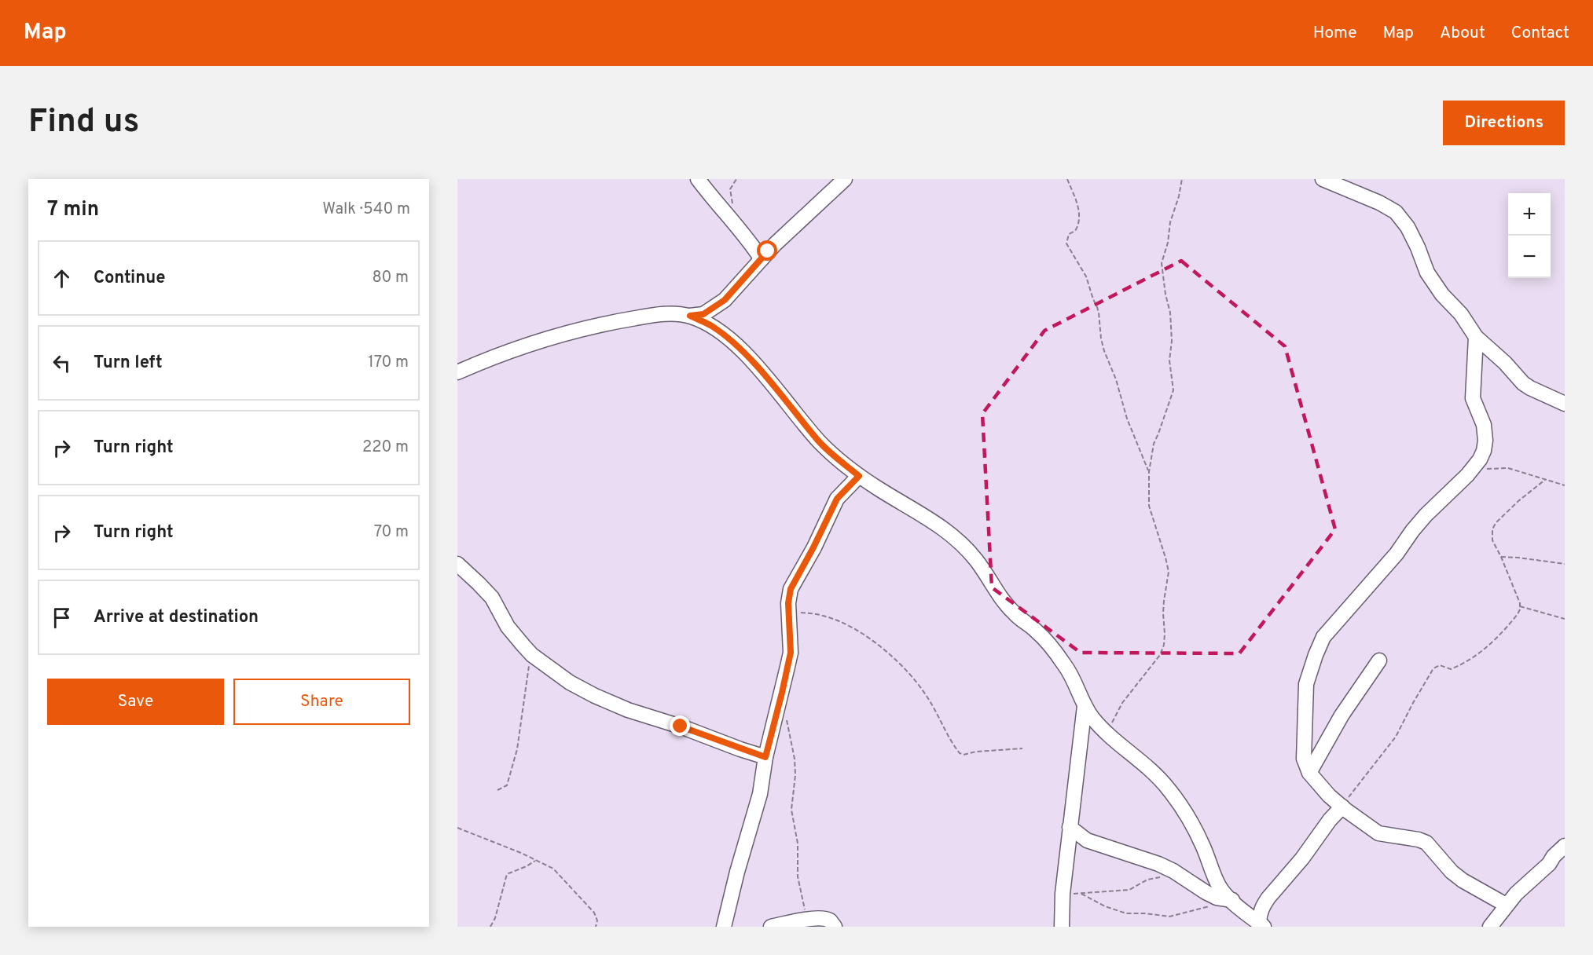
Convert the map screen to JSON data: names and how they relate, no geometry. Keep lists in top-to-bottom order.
{
  "page": {
    "header": "Map",
    "nav": [
      "Home",
      "Map",
      "About",
      "Contact"
    ],
    "buttons": [
      "Directions",
      ["Save", "Share"]
    ],
    "title": "Find us",
    "heading": ["7 min", "Walk · 540 m"],
    "map_buttons": ["+", "−"],
    "list": [
      ["Continue", "80 m"],
      ["Turn left", "170 m"],
      ["Turn right", "220 m"],
      ["Turn right", "70 m"],
      "Arrive at destination"
    ]
  }
}
